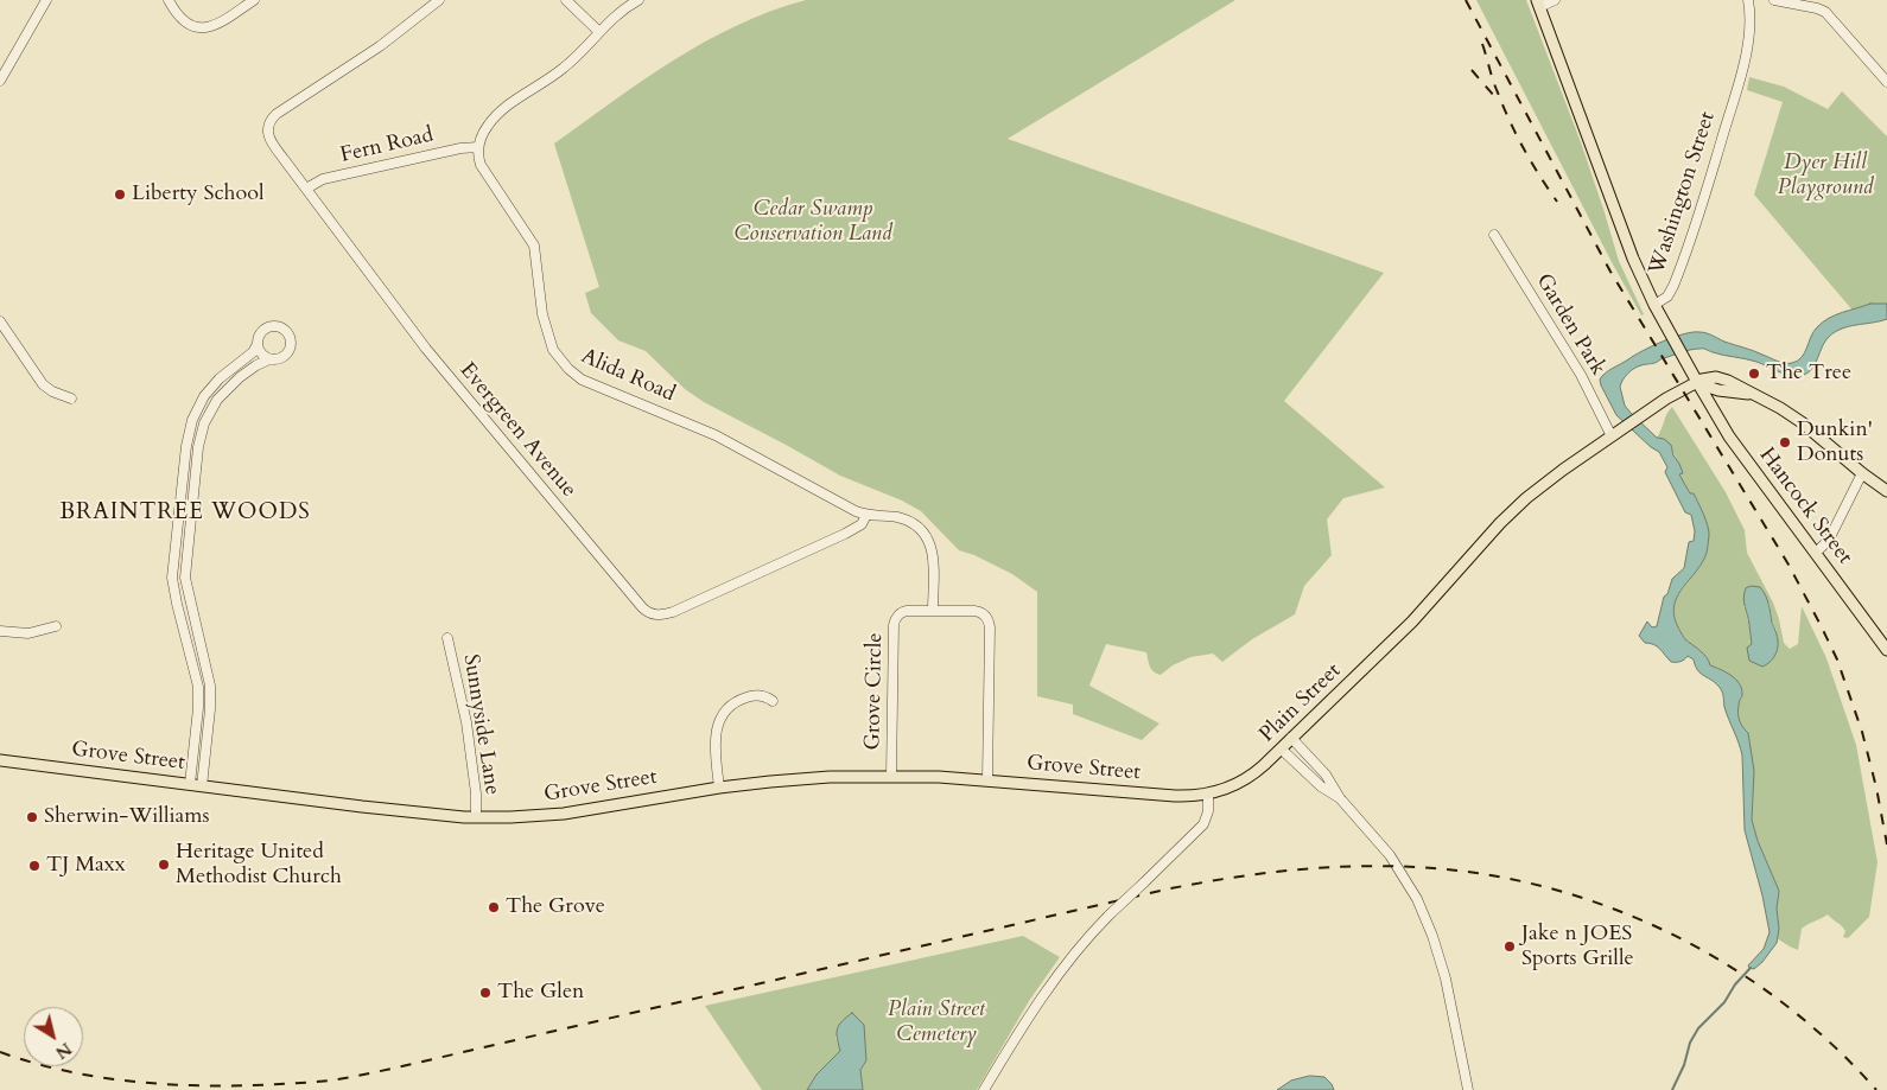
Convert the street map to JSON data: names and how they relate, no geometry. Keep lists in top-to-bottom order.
{
  "streets": {
    "main road": [
      "Washington Street",
      "Hancock Street",
      "Plain Street",
      "Grove Street"
    ],
    "street": [
      "Fern Road",
      "Garden Park",
      "Alida Road",
      "Evergreen Avenue",
      "Grove Circle",
      "Sunnyside Lane"
    ]
  },
  "crossings": [
    ["Fern Road", "Alida Road"],
    ["Fern Road", "Evergreen Avenue"],
    ["Washington Street", "Hancock Street"],
    ["Washington Street", "Plain Street"],
    ["Garden Park", "Plain Street"],
    ["Alida Road", "Evergreen Avenue"],
    ["Hancock Street", "Plain Street"],
    ["Grove Circle", "Grove Street"],
    ["Plain Street", "Grove Street"],
    ["Sunnyside Lane", "Grove Street"]
  ],
  "districts": ["BRAINTREE WOODS"],
  "parks": ["Dyer Hill Playground", "Cedar Swamp Conservation Land", "Plain Street Cemetery"],
  "places": [
    "Liberty School",
    "The Tree",
    "Dunkin' Donuts",
    "Sherwin-Williams",
    "Heritage United Methodist Church",
    "TJ Maxx",
    "The Grove",
    "Jake n JOES Sports Grille",
    "The Glen"
  ],
  "north": "bottom right"
}
